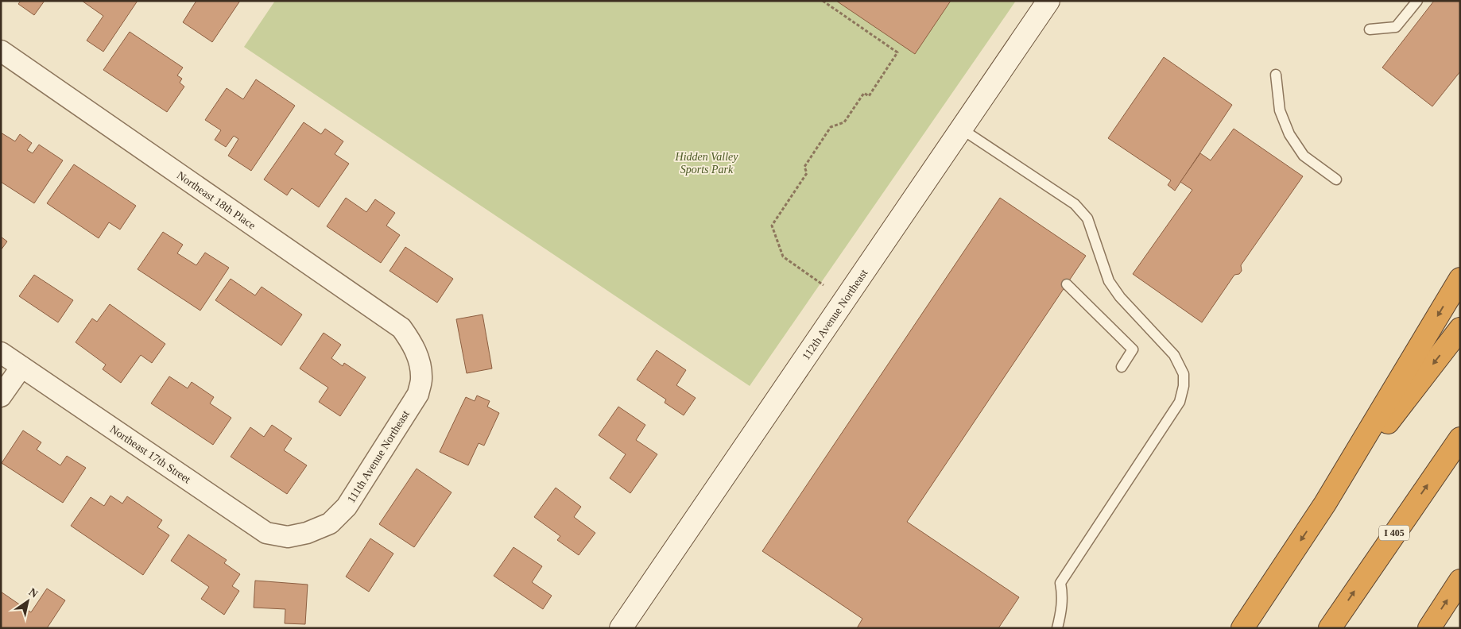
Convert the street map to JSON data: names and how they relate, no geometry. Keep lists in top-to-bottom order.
{
  "streets": {
    "highway": ["I 405"],
    "main road": ["112th Avenue Northeast"],
    "street": ["Northeast 18th Place", "Northeast 17th Street", "111th Avenue Northeast"]
  },
  "crossings": [
    ["Northeast 18th Place", "111th Avenue Northeast"],
    ["Northeast 17th Street", "111th Avenue Northeast"]
  ],
  "parks": ["Hidden Valley Sports Park"],
  "north": "top right"
}
